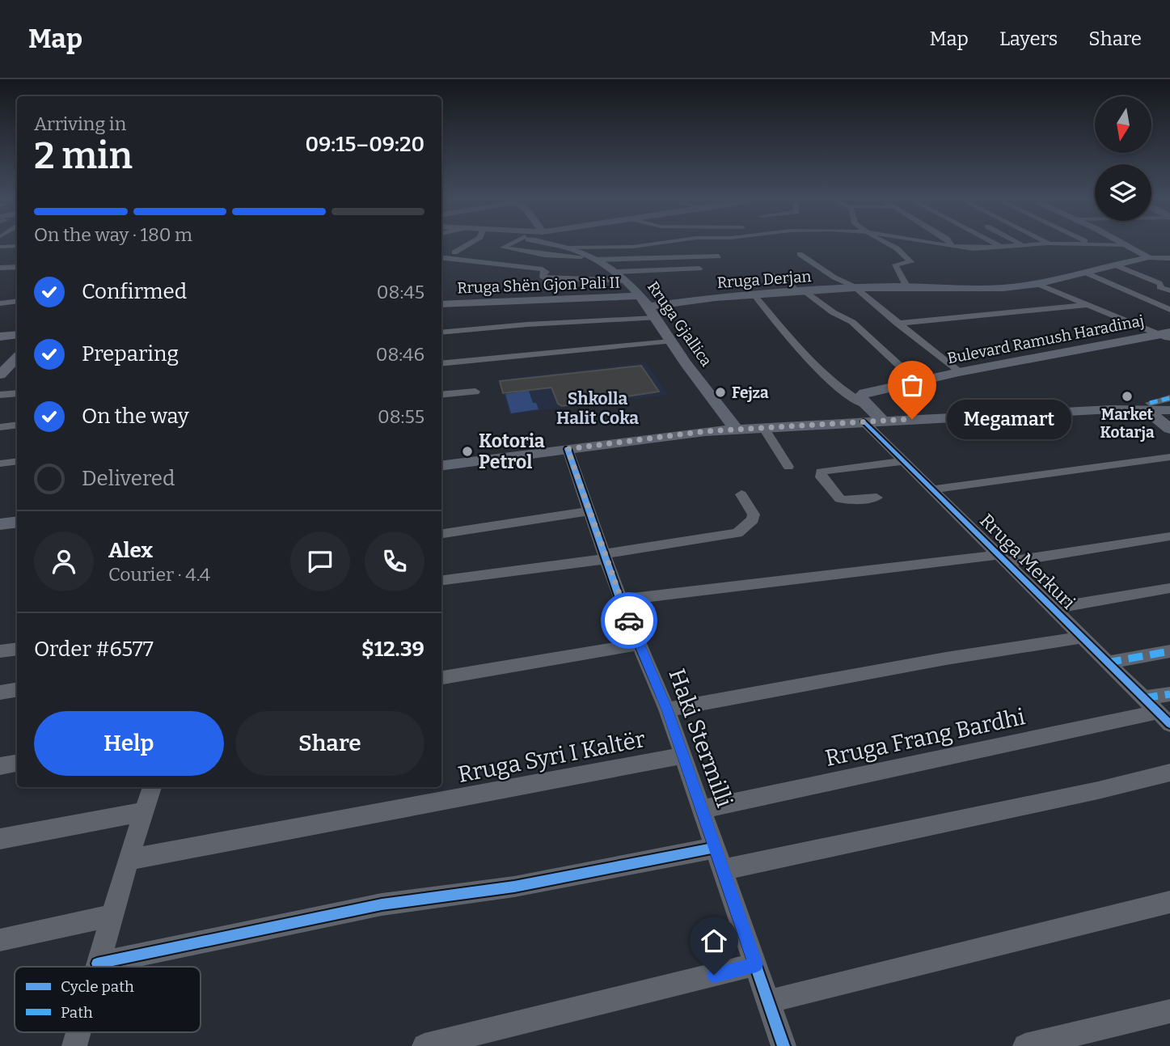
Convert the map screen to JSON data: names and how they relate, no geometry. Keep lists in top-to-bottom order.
{
  "streets": {
    "street": [
      "Rruga Derjan",
      "Rruga Shën Gjon Pali II",
      "Rruga Gjallica",
      "Bulevard Ramush Haradinaj",
      "Rruga Merkuri",
      "Rruga Frang Bardhi",
      "Haki Stermilli",
      "Rruga Syri I Kaltër"
    ]
  },
  "crossings": [
    ["Rruga Derjan", "Rruga Shën Gjon Pali II"],
    ["Rruga Derjan", "Rruga Gjallica"],
    ["Rruga Shën Gjon Pali II", "Rruga Gjallica"],
    ["Rruga Merkuri", "Rruga Frang Bardhi"],
    ["Rruga Frang Bardhi", "Haki Stermilli"],
    ["Haki Stermilli", "Rruga Syri I Kaltër"]
  ],
  "districts": ["Shkolla Halit Coka"],
  "places": [
    "Fejza",
    "Market Kotarja",
    "Megamart",
    "Kotoria Petrol"
  ],
  "legend": ["Cycle path", "Path"],
  "north": "bottom",
  "page": {
    "header": "Map",
    "nav": ["Map", "Layers", "Share"],
    "heading": ["2 min", "Arriving in", "09:15–09:20"],
    "panel": [
      "Alex",
      "Courier · 4.4",
      "Order #6577",
      "$12.39"
    ],
    "bar": "On the way · 180 m",
    "list": [
      ["Confirmed", "08:45"],
      ["Preparing", "08:46"],
      ["On the way", "08:55"],
      "Delivered"
    ],
    "bubble": "Megamart",
    "buttons": ["Help", "Share"]
  }
}
